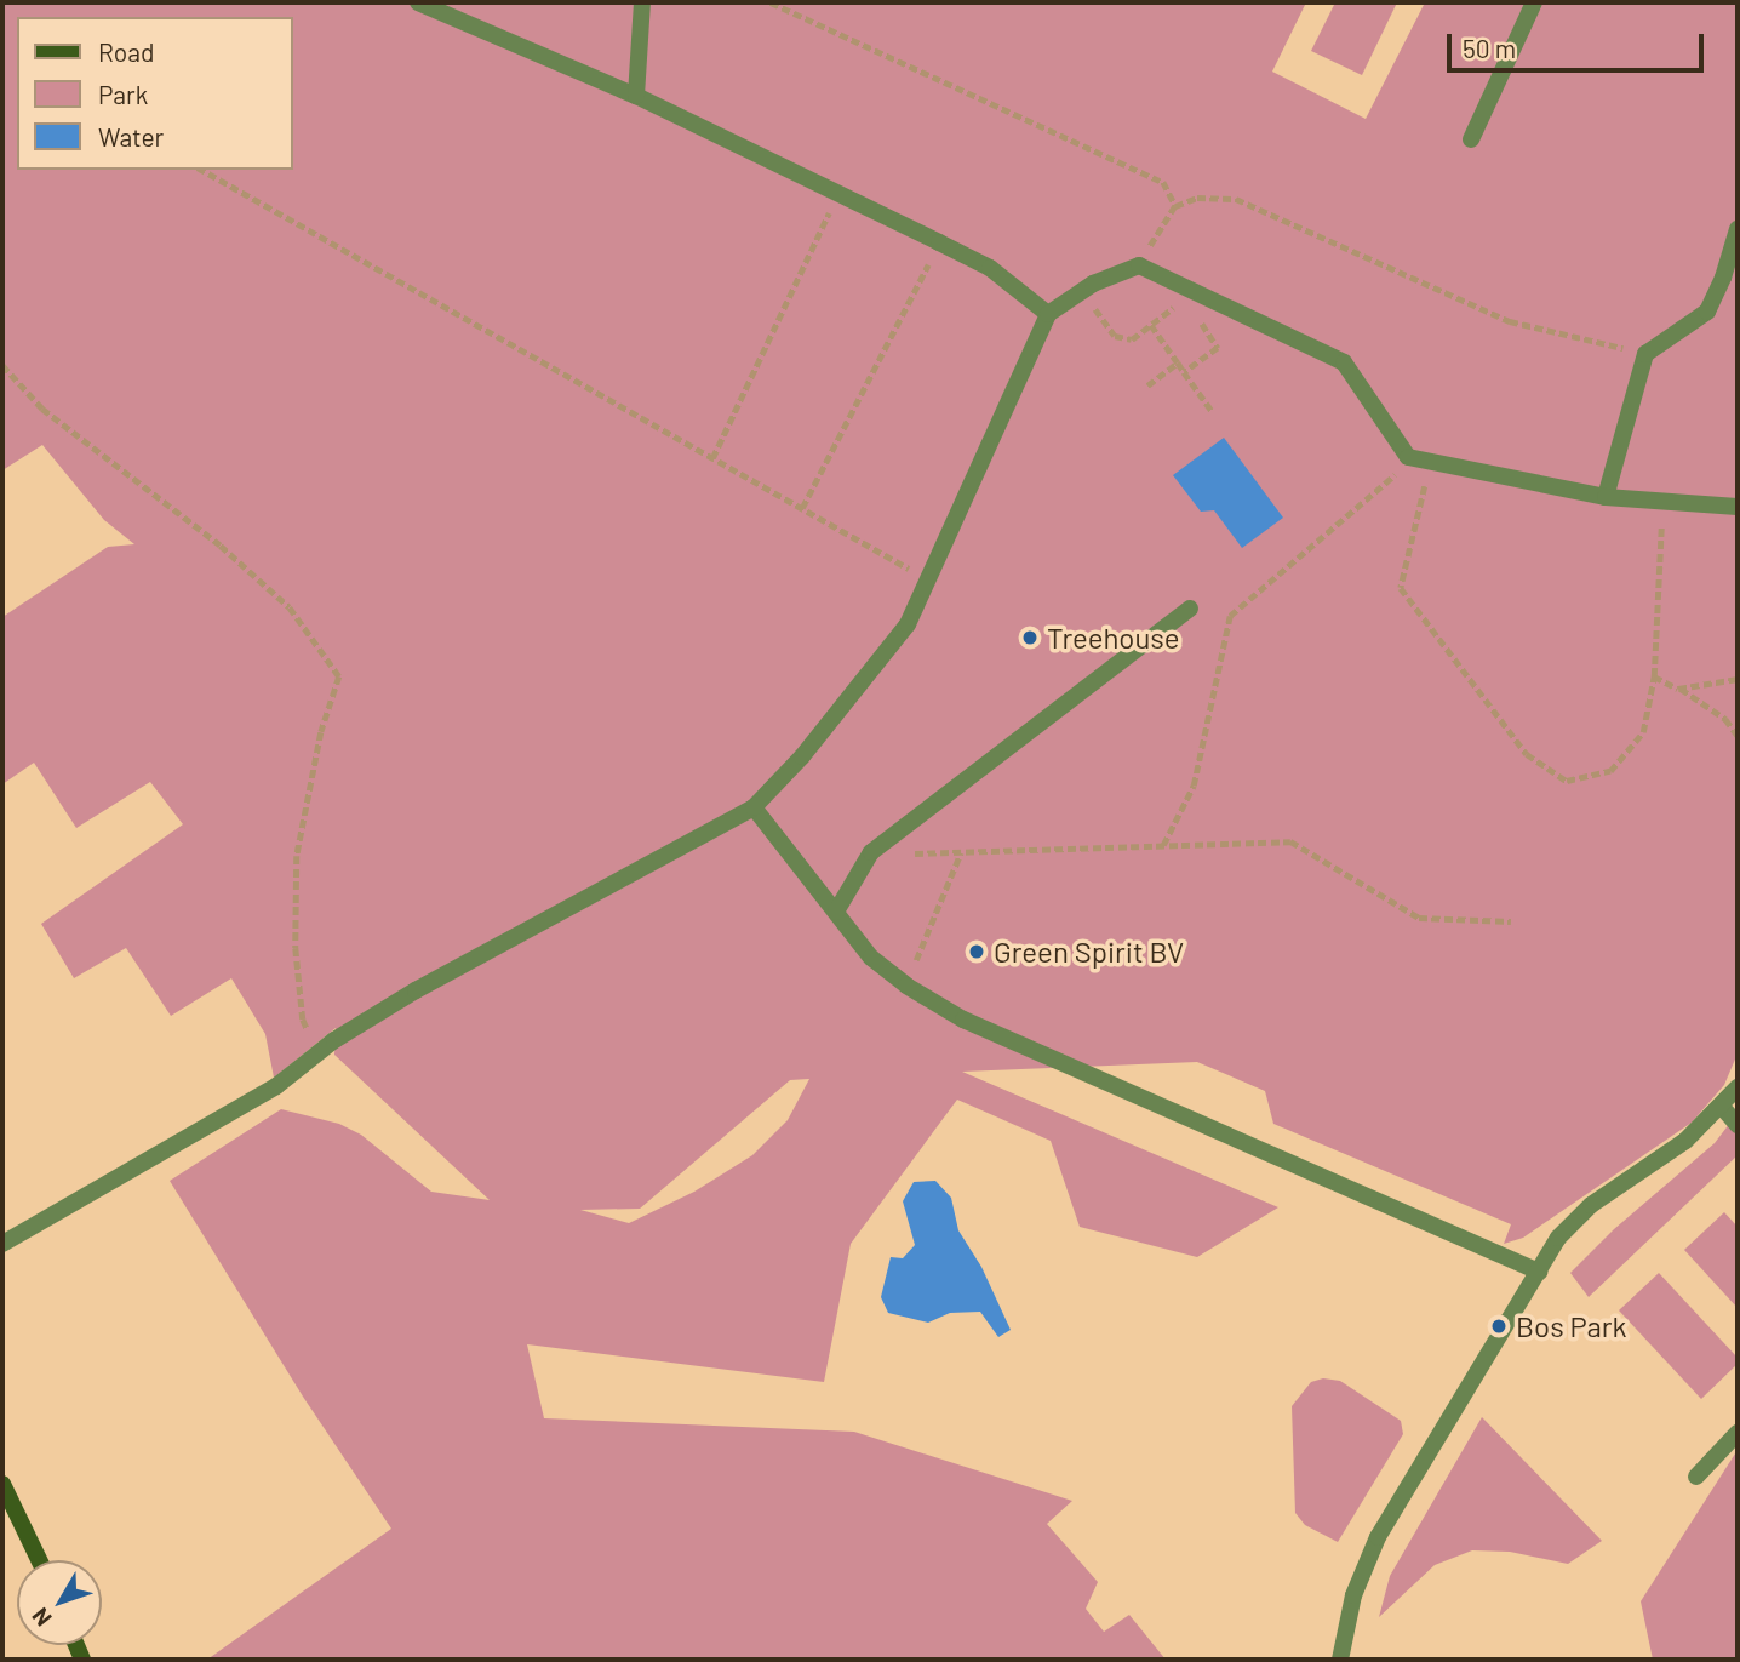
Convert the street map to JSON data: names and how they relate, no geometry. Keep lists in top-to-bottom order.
{
  "places": ["Treehouse", "Green Spirit BV", "Bos Park"],
  "legend": ["Road", "Park", "Water"],
  "scale_bar": "50 m",
  "north": "bottom left"
}
